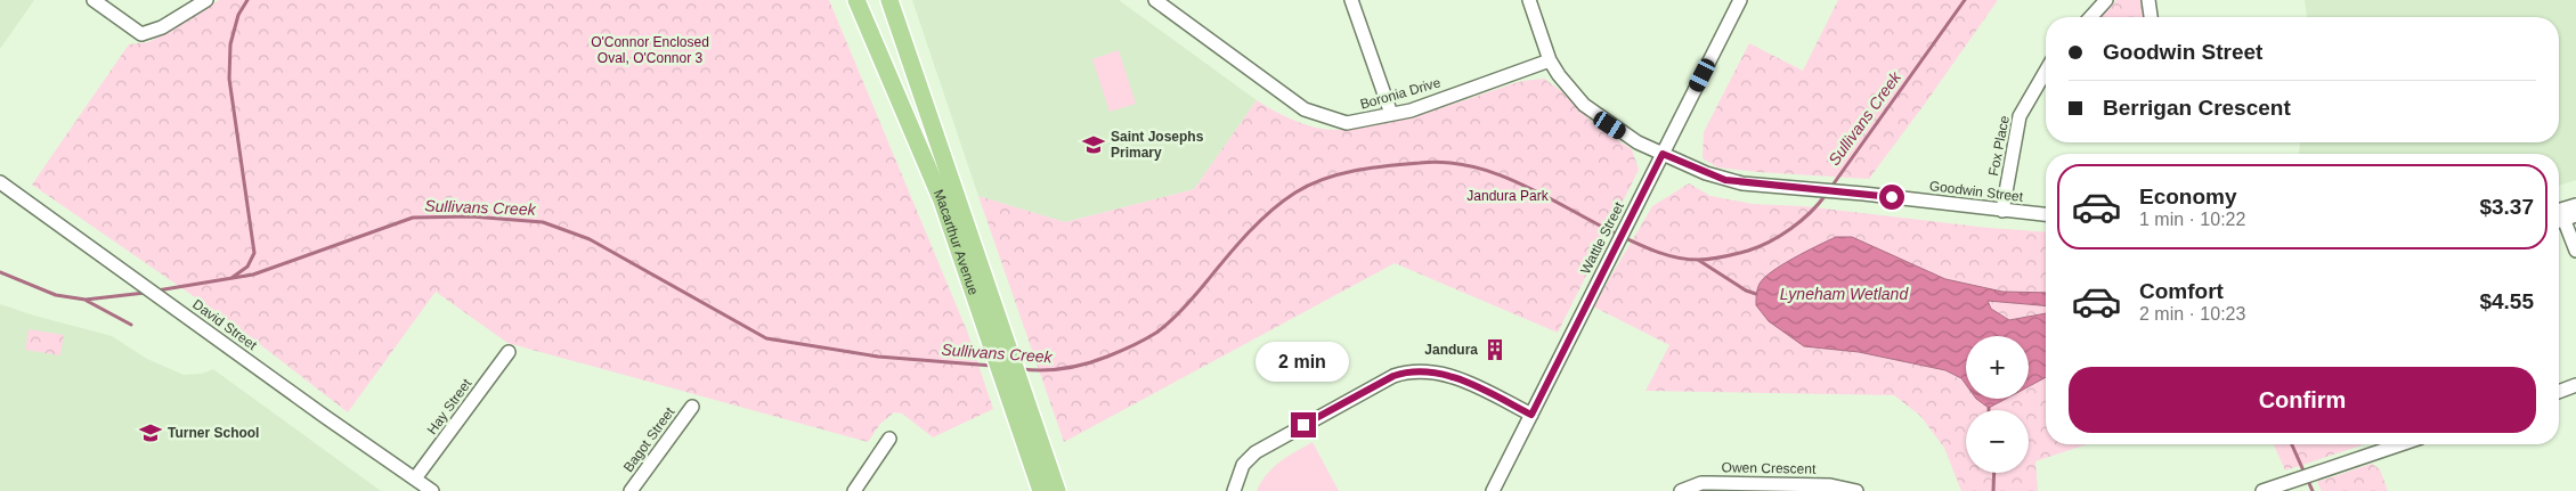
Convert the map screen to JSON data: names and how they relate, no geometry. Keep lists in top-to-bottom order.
{
  "streets": {
    "main road": ["Macarthur Avenue"],
    "street": [
      "Boronia Drive",
      "Fox Place",
      "Goodwin Street",
      "Wattle Street",
      "David Street",
      "Hay Street",
      "Bagot Street",
      "Owen Crescent"
    ]
  },
  "crossings": [
    ["Boronia Drive", "Goodwin Street"],
    ["Fox Place", "Goodwin Street"],
    ["Goodwin Street", "Wattle Street"],
    ["David Street", "Hay Street"]
  ],
  "water": ["Sullivans Creek", "Lyneham Wetland"],
  "parks": ["O'Connor Enclosed Oval, O'Connor 3", "Jandura Park"],
  "places": {
    "school or university": ["Saint Josephs Primary", "Turner School"],
    "building": ["Jandura"]
  },
  "page": {
    "banner": ["Goodwin Street", "Berrigan Crescent"],
    "list": [
      {
        "name": "Economy",
        "note": "1 min · 10:22",
        "value": "$3.37"
      },
      {
        "name": "Comfort",
        "note": "2 min · 10:23",
        "value": "$4.55"
      }
    ],
    "map_buttons": ["+", "−"],
    "bubble": "2 min",
    "buttons": "Confirm"
  }
}
